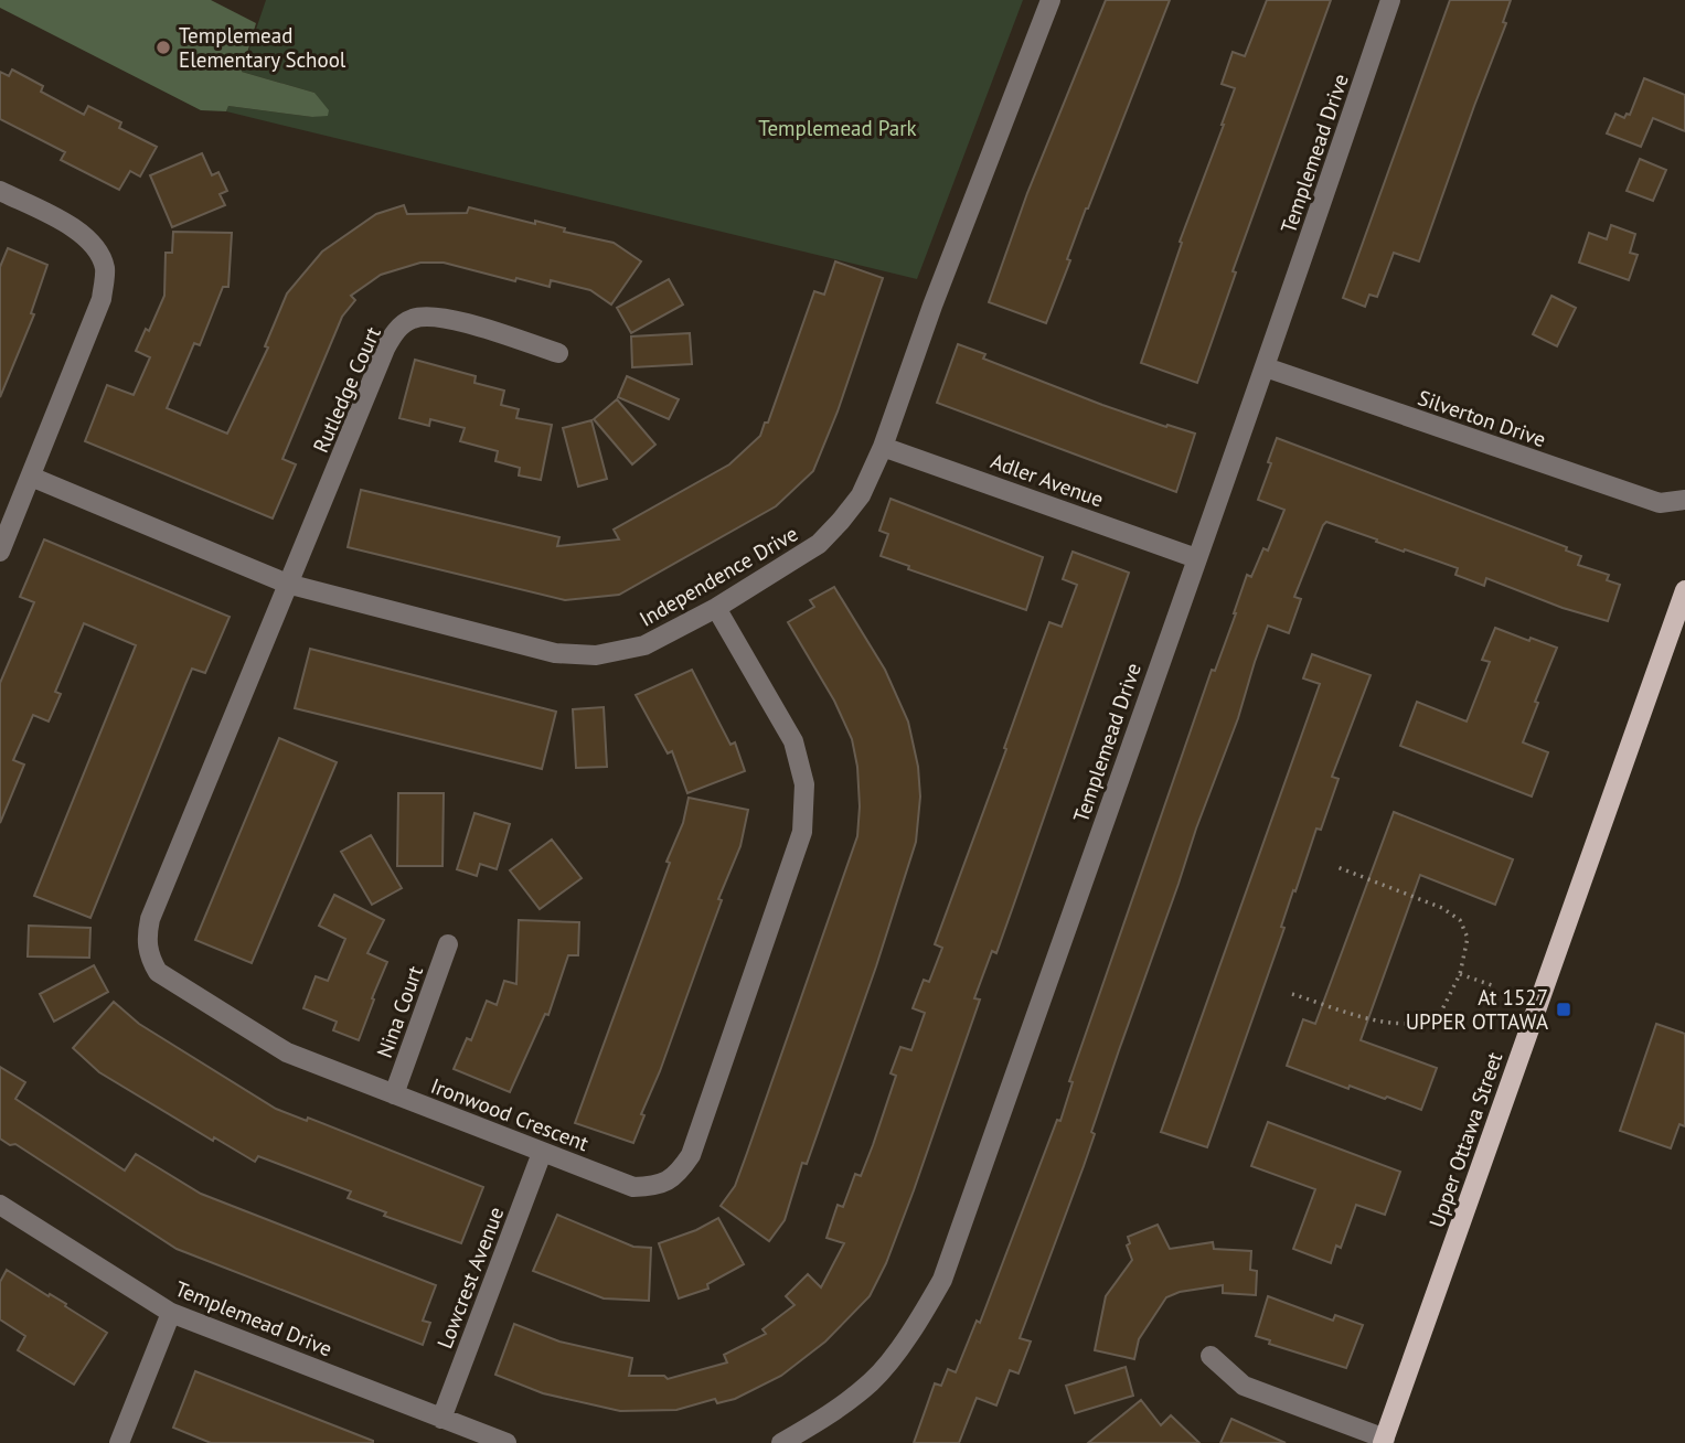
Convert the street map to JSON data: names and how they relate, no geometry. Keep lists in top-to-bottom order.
{
  "streets": {
    "main road": ["Upper Ottawa Street"],
    "street": [
      "Templemead Drive",
      "Rutledge Court",
      "Silverton Drive",
      "Adler Avenue",
      "Independence Drive",
      "Nina Court",
      "Ironwood Crescent",
      "Lowcrest Avenue"
    ]
  },
  "crossings": [
    ["Templemead Drive", "Silverton Drive"],
    ["Templemead Drive", "Adler Avenue"],
    ["Templemead Drive", "Lowcrest Avenue"],
    ["Rutledge Court", "Independence Drive"],
    ["Rutledge Court", "Ironwood Crescent"],
    ["Adler Avenue", "Independence Drive"],
    ["Independence Drive", "Ironwood Crescent"],
    ["Nina Court", "Ironwood Crescent"],
    ["Ironwood Crescent", "Lowcrest Avenue"]
  ],
  "parks": ["Templemead Park"],
  "places": {
    "other": ["Templemead Elementary School"],
    "transit": ["At 1527 UPPER OTTAWA"]
  }
}
